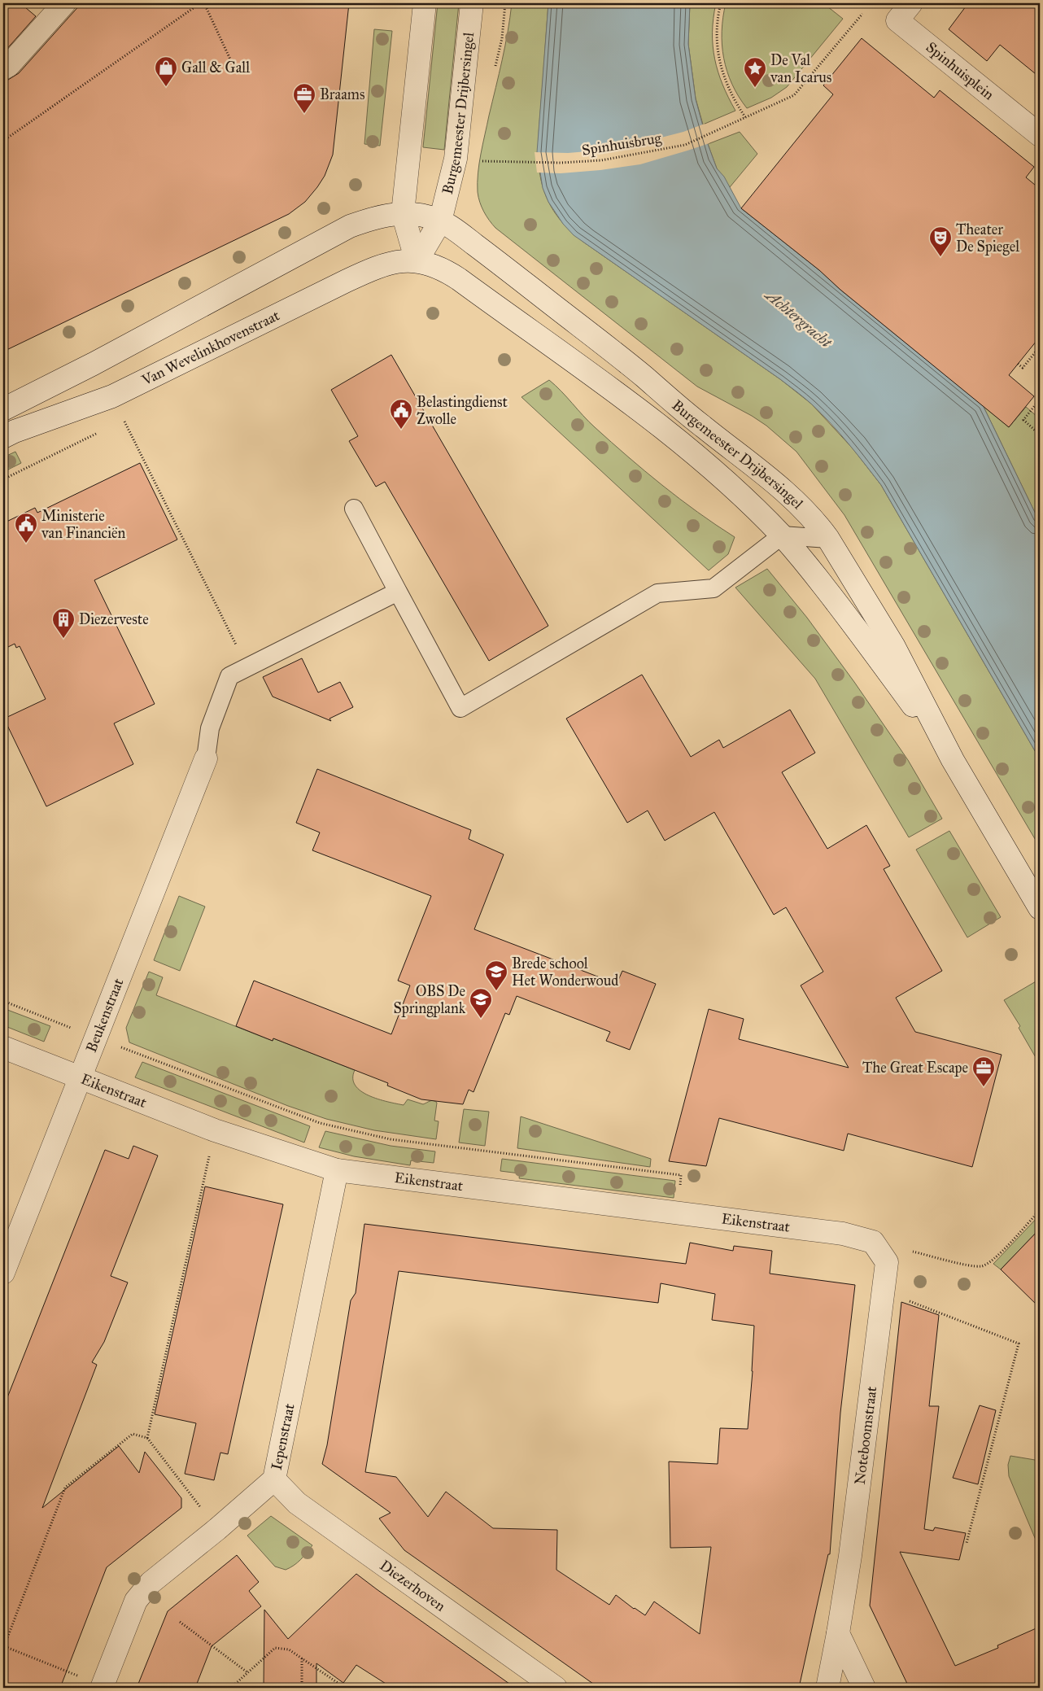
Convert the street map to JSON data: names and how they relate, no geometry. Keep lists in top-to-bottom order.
{
  "streets": {
    "street": [
      "Spinhuisplein",
      "Burgemeester Drijbersingel",
      "Van Wevelinkhovenstraat",
      "Beukenstraat",
      "Eikenstraat",
      "Noteboomstraat",
      "Iepenstraat",
      "Diezerhoven"
    ],
    "path": ["Spinhuisbrug"]
  },
  "crossings": [
    ["Burgemeester Drijbersingel", "Van Wevelinkhovenstraat"],
    ["Beukenstraat", "Eikenstraat"],
    ["Eikenstraat", "Noteboomstraat"],
    ["Eikenstraat", "Iepenstraat"],
    ["Iepenstraat", "Diezerhoven"]
  ],
  "water": ["Achtergracht"],
  "places": {
    "shop": ["Gall & Gall"],
    "place": ["De Val van Icarus"],
    "office": ["Braams", "The Great Escape"],
    "theatre": ["Theater De Spiegel"],
    "public building": ["Belastingdienst Zwolle", "Ministerie van Financiën"],
    "building": ["Diezerveste"],
    "school or university": ["Brede school Het Wonderwoud", "OBS De Springplank"]
  }
}
